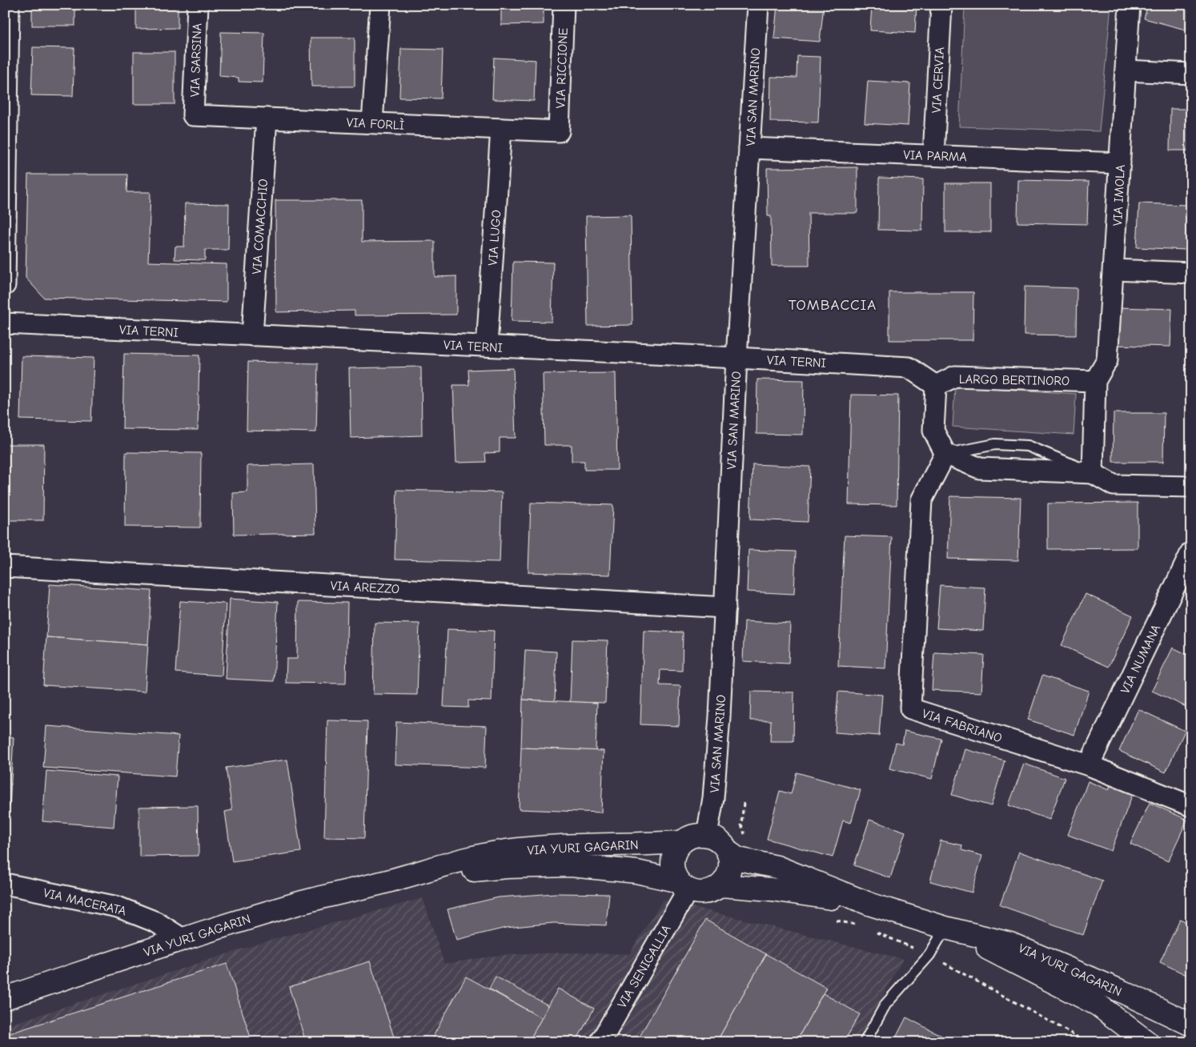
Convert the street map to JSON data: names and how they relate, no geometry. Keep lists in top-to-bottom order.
{
  "streets": {
    "main road": ["VIA YURI GAGARIN"],
    "street": [
      "VIA SARSINA",
      "VIA RICCIONE",
      "VIA CERVIA",
      "VIA SAN MARINO",
      "VIA FORLÌ",
      "VIA PARMA",
      "VIA IMOLA",
      "VIA COMACCHIO",
      "VIA LUGO",
      "VIA TERNI",
      "LARGO BERTINORO",
      "VIA AREZZO",
      "VIA NUMANA",
      "VIA FABRIANO",
      "VIA MACERATA",
      "VIA SENIGALLIA"
    ]
  },
  "crossings": [
    ["VIA SARSINA", "VIA FORLÌ"],
    ["VIA RICCIONE", "VIA FORLÌ"],
    ["VIA CERVIA", "VIA PARMA"],
    ["VIA SAN MARINO", "VIA PARMA"],
    ["VIA SAN MARINO", "VIA TERNI"],
    ["VIA SAN MARINO", "VIA AREZZO"],
    ["VIA SAN MARINO", "VIA YURI GAGARIN"],
    ["VIA SAN MARINO", "VIA SENIGALLIA"],
    ["VIA FORLÌ", "VIA COMACCHIO"],
    ["VIA FORLÌ", "VIA LUGO"],
    ["VIA PARMA", "VIA IMOLA"],
    ["VIA IMOLA", "LARGO BERTINORO"],
    ["VIA COMACCHIO", "VIA TERNI"],
    ["VIA LUGO", "VIA TERNI"],
    ["VIA TERNI", "LARGO BERTINORO"],
    ["VIA NUMANA", "VIA FABRIANO"],
    ["VIA YURI GAGARIN", "VIA MACERATA"],
    ["VIA YURI GAGARIN", "VIA SENIGALLIA"]
  ],
  "districts": ["TOMBACCIA"]
}
